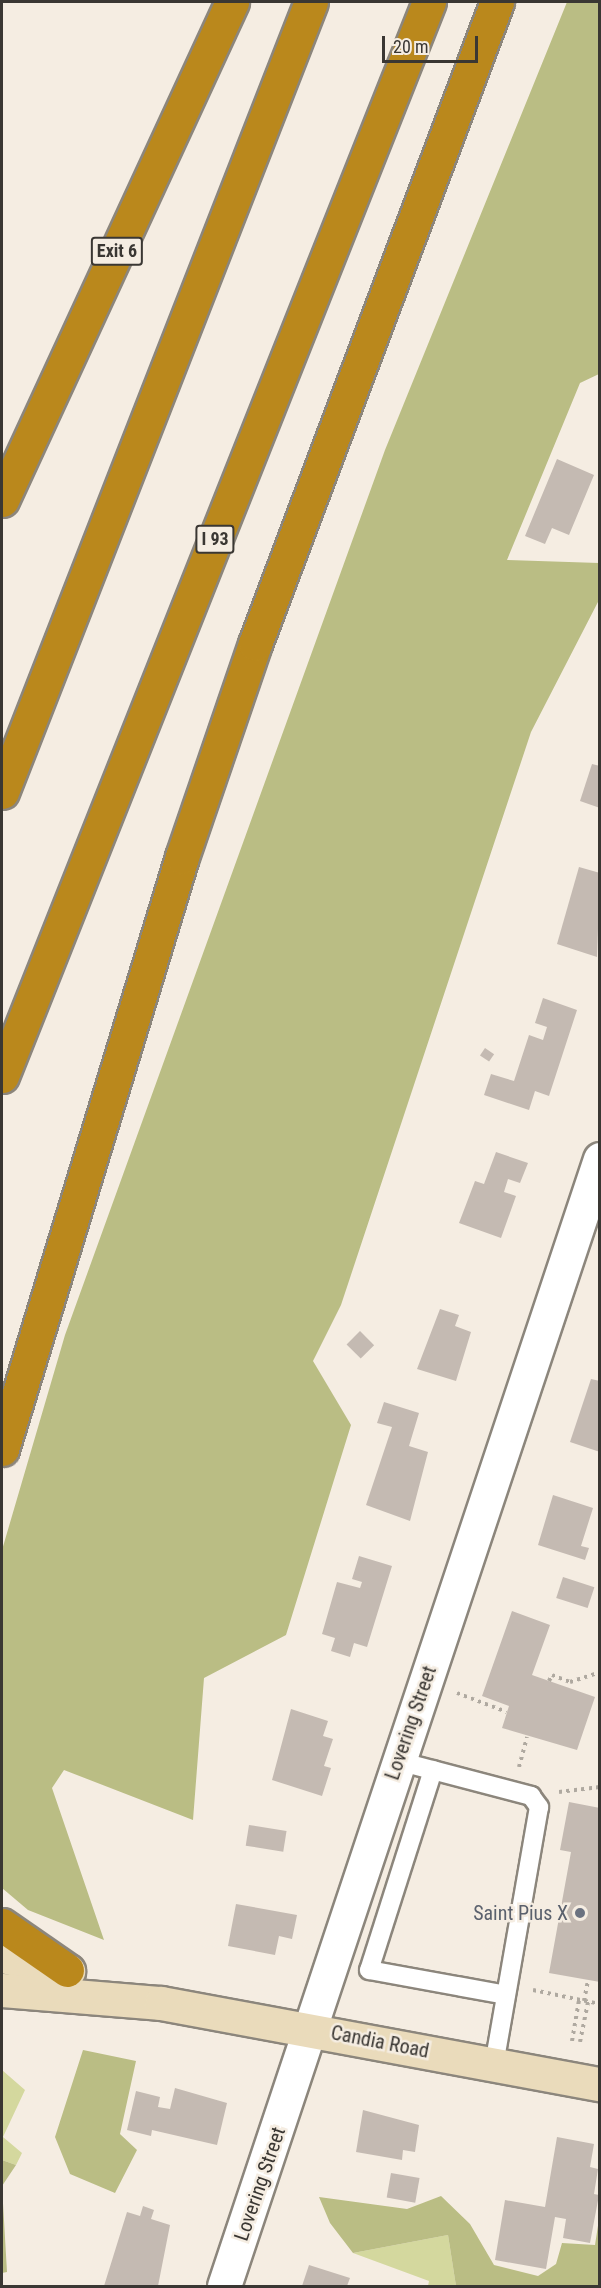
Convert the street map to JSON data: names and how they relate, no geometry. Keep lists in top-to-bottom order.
{
  "streets": {
    "highway": ["Exit 6", "I 93"],
    "main road": ["Candia Road"],
    "street": ["Lovering Street"]
  },
  "crossings": [
    ["Lovering Street", "Candia Road"]
  ],
  "places": ["Saint Pius X"],
  "scale_bar": "20 m"
}
